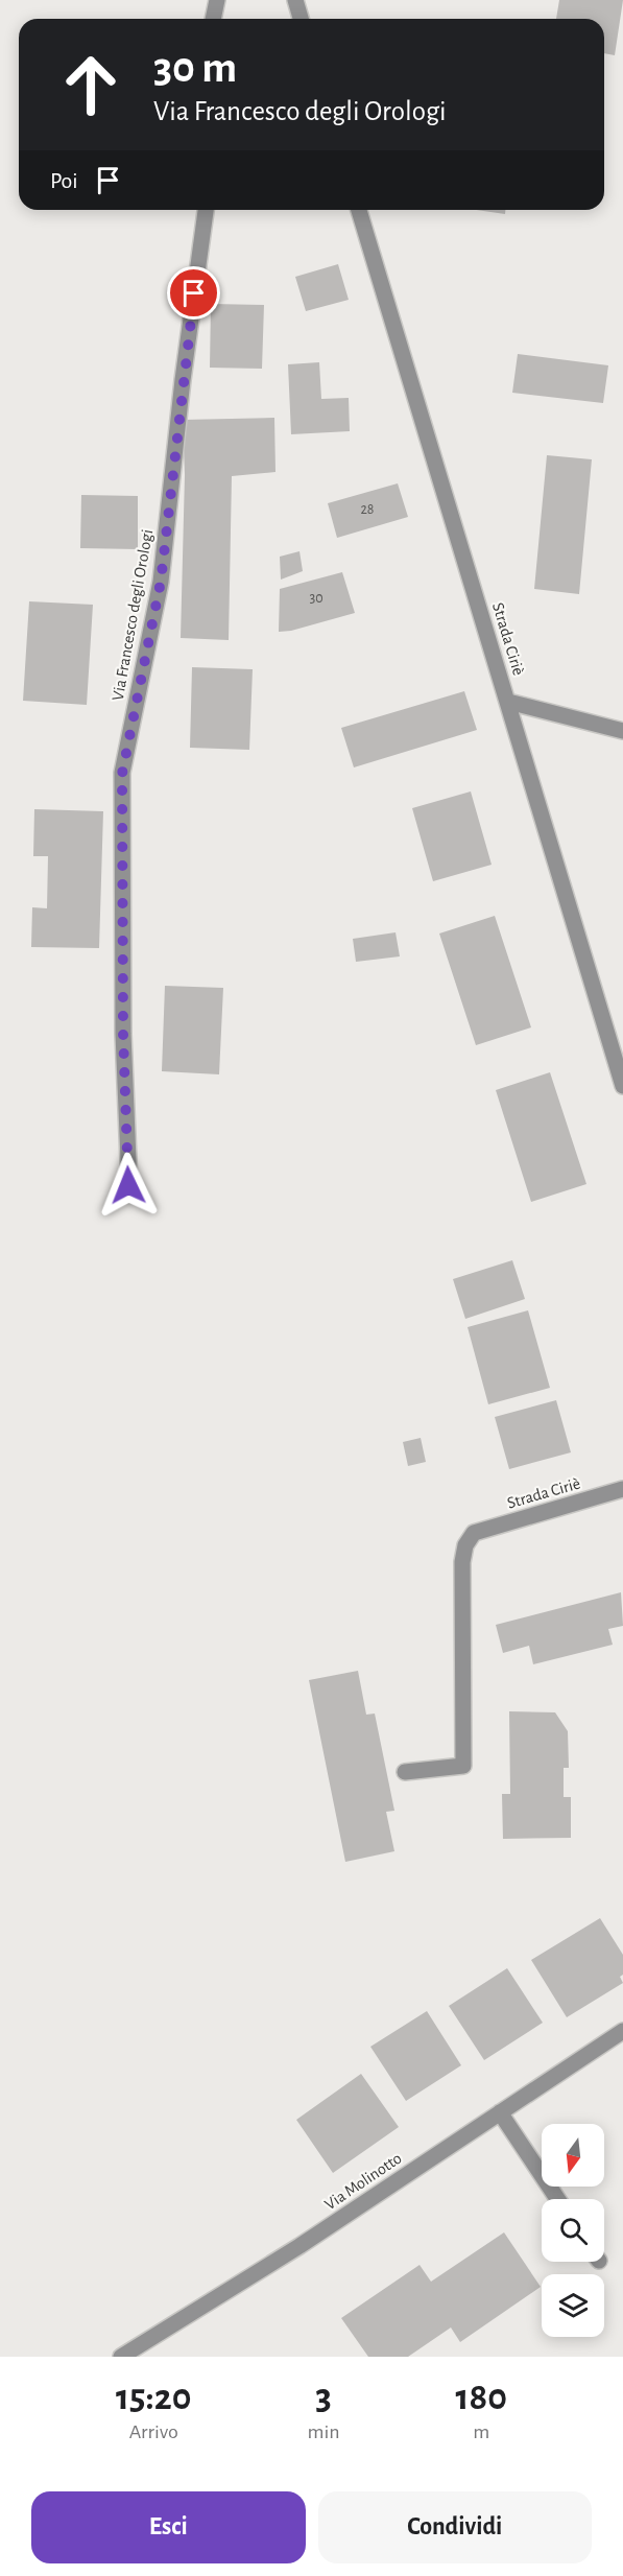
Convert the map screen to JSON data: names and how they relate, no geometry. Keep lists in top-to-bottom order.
{
  "streets": {
    "street": ["Via Francesco degli Orologi", "Strada Ciriè", "Via Molinotto"]
  },
  "house_numbers": ["28", "30"],
  "north": "bottom",
  "page": {
    "turn": ["30 m", "Via Francesco degli Orologi"],
    "then": "Poi",
    "eta": [
      "15:20",
      "Arrivo",
      "3",
      "min",
      "180",
      "m"
    ],
    "buttons": ["Esci", "Condividi"]
  }
}
